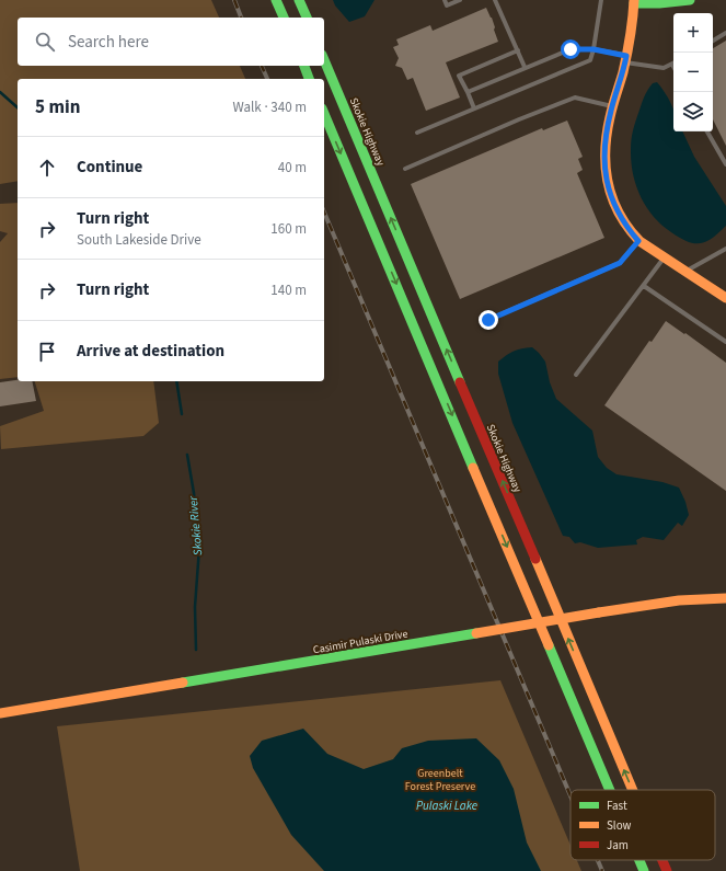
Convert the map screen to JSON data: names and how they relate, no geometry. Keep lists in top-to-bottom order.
{
  "streets": {
    "main road": ["Skokie Highway", "Casimir Pulaski Drive"]
  },
  "water": ["Skokie River", "Pulaski Lake"],
  "parks": ["Greenbelt Forest Preserve"],
  "legend": ["Fast", "Slow", "Jam"],
  "page": {
    "map_buttons": ["+", "−"],
    "search": "Search here",
    "heading": ["5 min", "Walk · 340 m"],
    "list": [
      ["Continue", "40 m"],
      ["Turn right", "South Lakeside Drive", "160 m"],
      ["Turn right", "140 m"],
      "Arrive at destination"
    ]
  }
}
